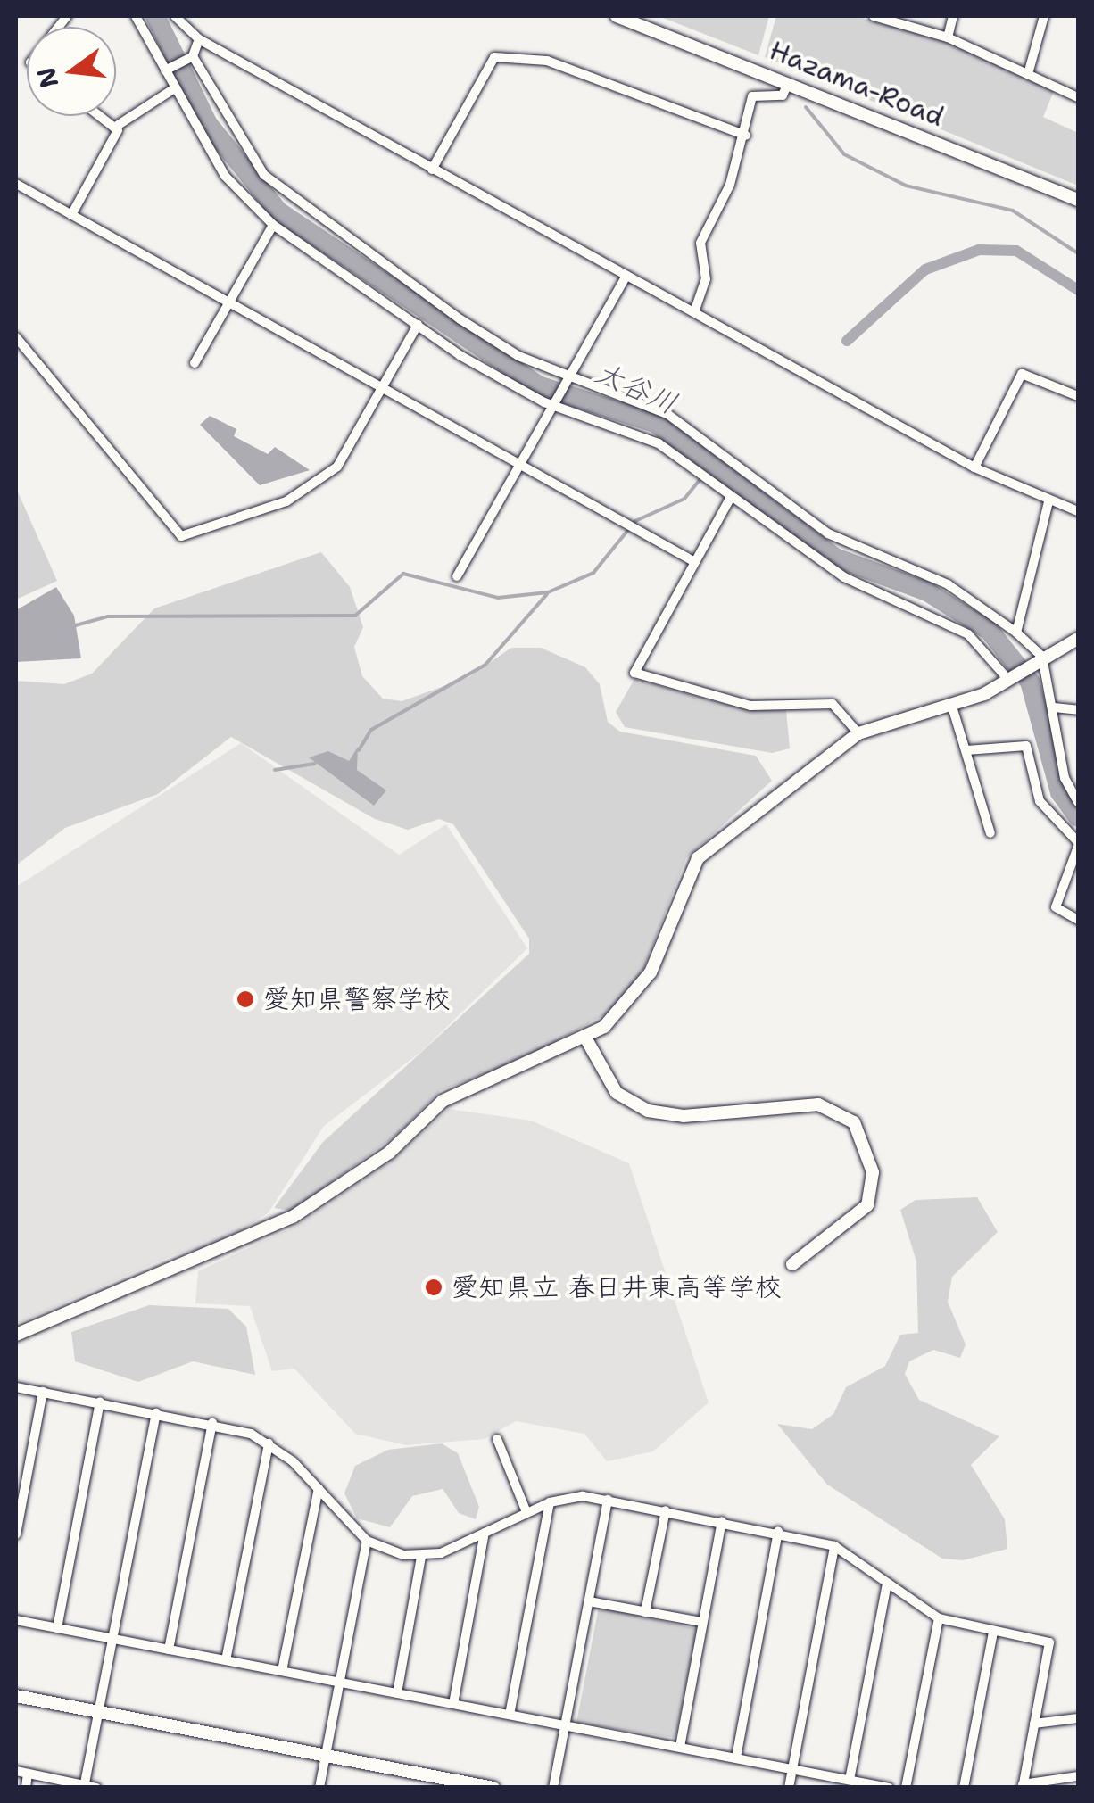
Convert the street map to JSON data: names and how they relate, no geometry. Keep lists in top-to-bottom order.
{
  "streets": {
    "street": ["Hazama-Road"]
  },
  "water": ["大谷川"],
  "places": ["愛知県警察学校", "愛知県立 春日井東高等学校"],
  "north": "left"
}
